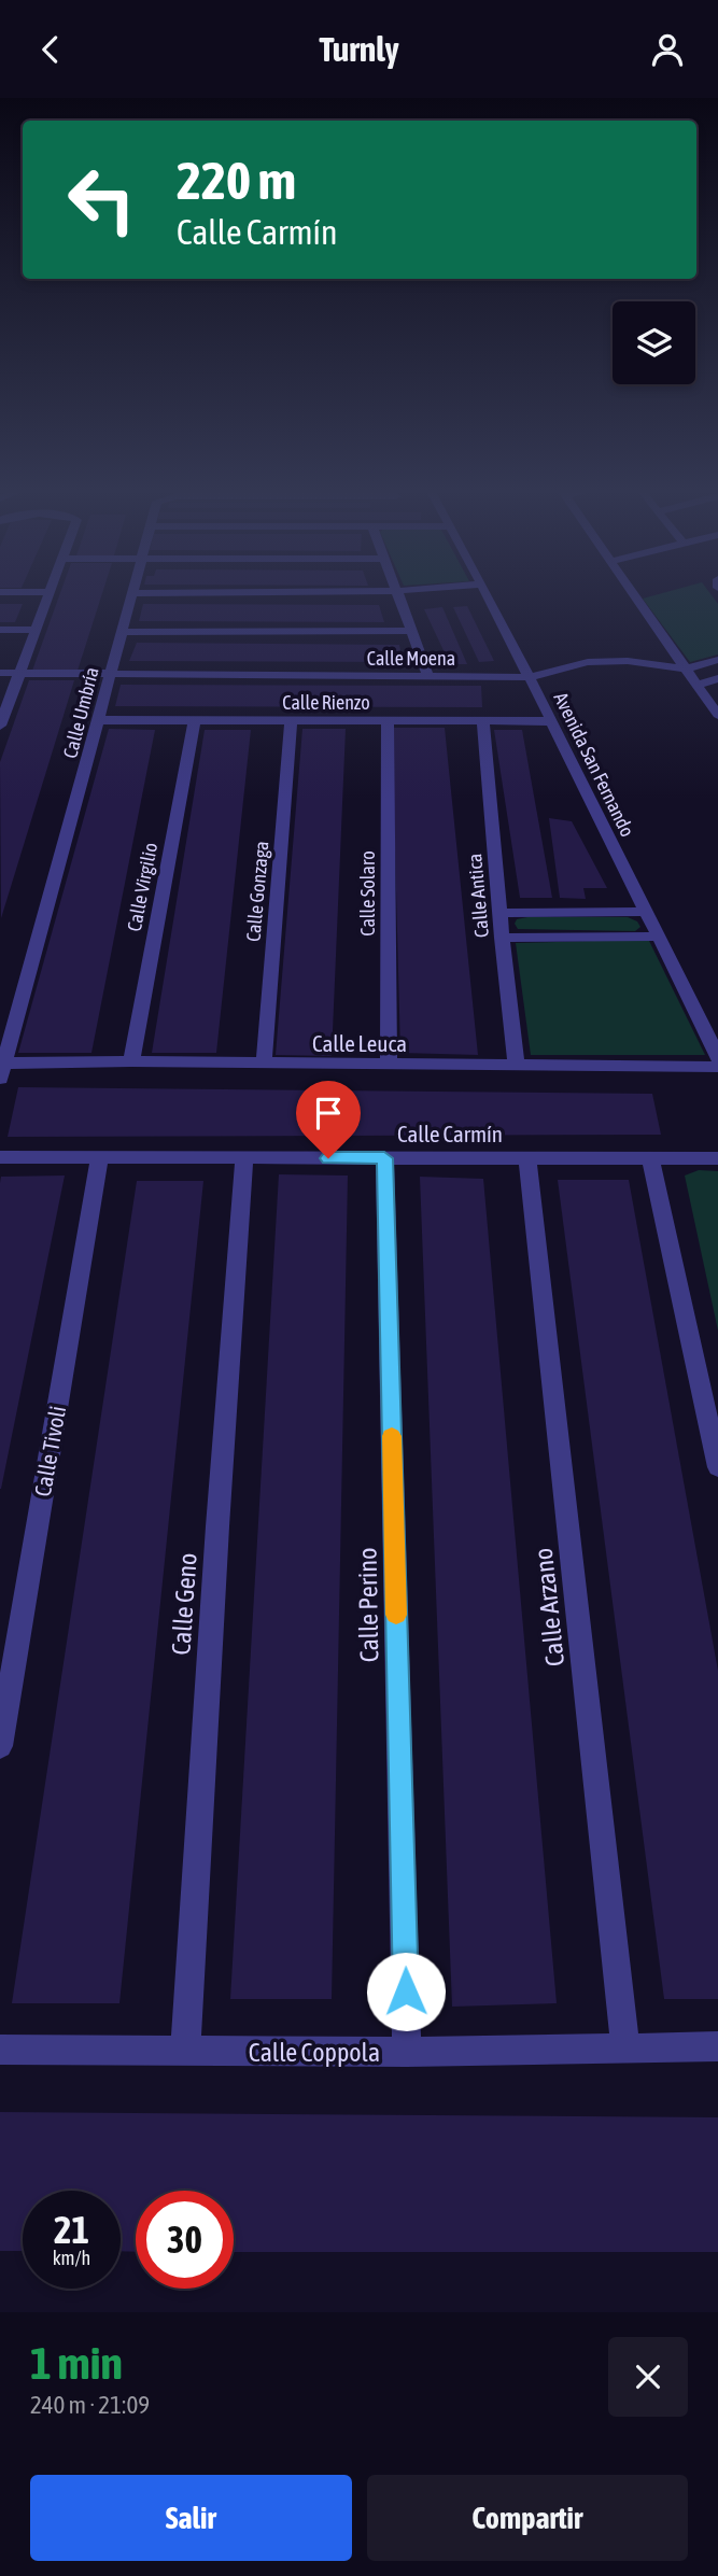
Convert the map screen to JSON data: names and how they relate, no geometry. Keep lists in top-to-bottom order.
{
  "streets": {
    "street": [
      "Calle Moena",
      "Calle Rienzo",
      "Calle Umbría",
      "Avenida San Fernando",
      "Calle Virgilio",
      "Calle Gonzaga",
      "Calle Solaro",
      "Calle Antica",
      "Calle Leuca",
      "Calle Carmín",
      "Calle Tivoli",
      "Calle Geno",
      "Calle Perino",
      "Calle Arzano",
      "Calle Coppola"
    ]
  },
  "crossings": [
    ["Calle Moena", "Calle Umbría"],
    ["Calle Moena", "Avenida San Fernando"],
    ["Calle Rienzo", "Calle Umbría"],
    ["Calle Rienzo", "Avenida San Fernando"],
    ["Calle Rienzo", "Calle Virgilio"],
    ["Calle Rienzo", "Calle Gonzaga"],
    ["Calle Rienzo", "Calle Solaro"],
    ["Calle Rienzo", "Calle Antica"],
    ["Calle Umbría", "Calle Leuca"],
    ["Calle Virgilio", "Calle Leuca"],
    ["Calle Gonzaga", "Calle Leuca"],
    ["Calle Solaro", "Calle Leuca"],
    ["Calle Antica", "Calle Leuca"],
    ["Calle Carmín", "Calle Tivoli"],
    ["Calle Carmín", "Calle Geno"],
    ["Calle Carmín", "Calle Perino"],
    ["Calle Carmín", "Calle Arzano"],
    ["Calle Geno", "Calle Coppola"],
    ["Calle Perino", "Calle Coppola"],
    ["Calle Arzano", "Calle Coppola"]
  ],
  "page": {
    "header": "Turnly",
    "turn": ["220 m", "Calle Carmín"],
    "speed": "21 km/h",
    "limit": "30",
    "heading": ["1 min", "240 m · 21:09"],
    "buttons": ["Salir", "Compartir"]
  }
}
